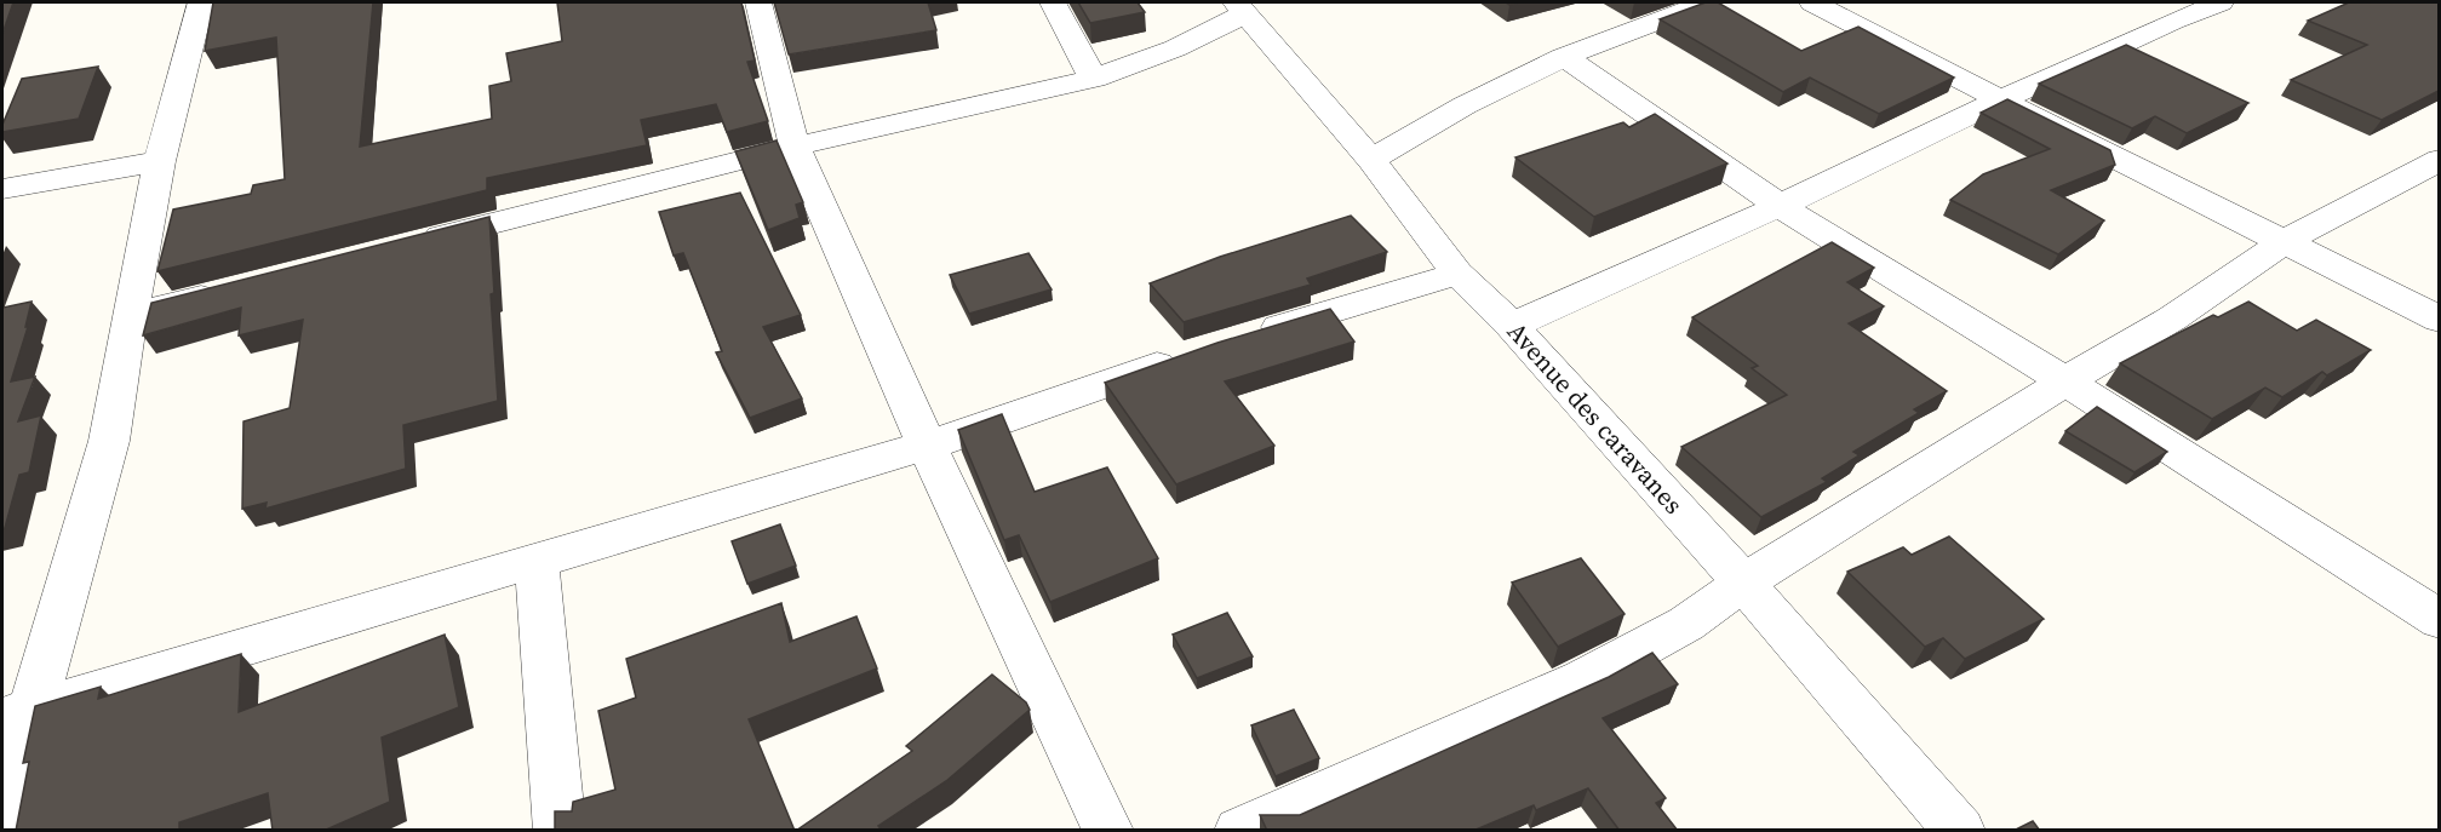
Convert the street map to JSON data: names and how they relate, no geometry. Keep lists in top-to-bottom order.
{
  "streets": {
    "street": ["Avenue des caravanes"]
  }
}
